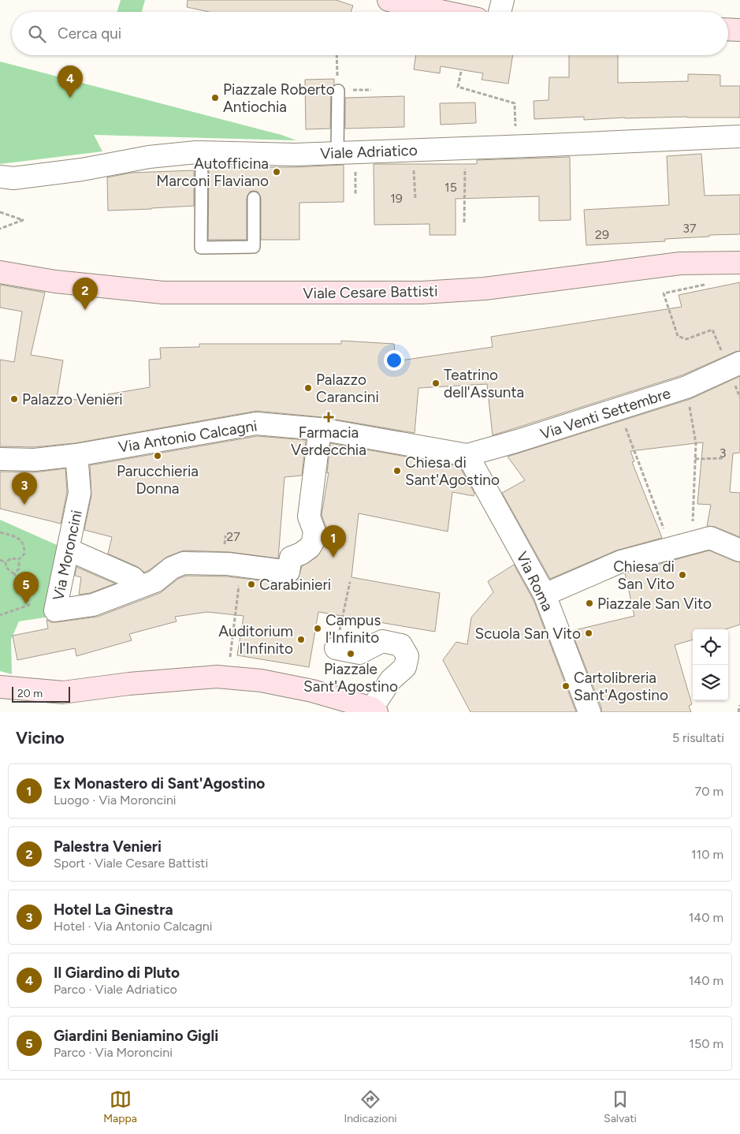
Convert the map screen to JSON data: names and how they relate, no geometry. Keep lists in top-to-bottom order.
{
  "streets": {
    "street": [
      "Viale Adriatico",
      "Viale Cesare Battisti",
      "Via Venti Settembre",
      "Via Antonio Calcagni",
      "Via Moroncini",
      "Via Roma"
    ]
  },
  "crossings": [
    ["Via Venti Settembre", "Via Antonio Calcagni"],
    ["Via Venti Settembre", "Via Roma"],
    ["Via Antonio Calcagni", "Via Moroncini"],
    ["Via Antonio Calcagni", "Via Roma"]
  ],
  "places": {
    "other": [
      "Piazzale Roberto Antiochia",
      "Autofficina Marconi Flaviano",
      "Teatrino dell'Assunta",
      "Palazzo Carancini",
      "Palazzo Venieri",
      "Parucchieria Donna",
      "Chiesa di Sant'Agostino",
      "Chiesa di San Vito",
      "Carabinieri",
      "Piazzale San Vito",
      "Campus l'Infinito",
      "Scuola San Vito",
      "Auditorium l'Infinito",
      "Piazzale Sant'Agostino",
      "Cartolibreria Sant'Agostino"
    ],
    "health": ["Farmacia Verdecchia"]
  },
  "house_numbers": [
    "15",
    "19",
    "37",
    "29",
    "3",
    "27"
  ],
  "scale_bar": "20 m",
  "page": {
    "search": "Cerca qui",
    "pins": [
      "4",
      "2",
      "3",
      "1",
      "5"
    ],
    "scale": "20 m",
    "heading": ["Vicino", "5 risultati"],
    "list": [
      {
        "mark": "1",
        "name": "Ex Monastero di Sant'Agostino",
        "note": "Luogo · Via Moroncini",
        "value": "70 m"
      },
      {
        "mark": "2",
        "name": "Palestra Venieri",
        "note": "Sport · Viale Cesare Battisti",
        "value": "110 m"
      },
      {
        "mark": "3",
        "name": "Hotel La Ginestra",
        "note": "Hotel · Via Antonio Calcagni",
        "value": "140 m"
      },
      {
        "mark": "4",
        "name": "Il Giardino di Pluto",
        "note": "Parco · Viale Adriatico",
        "value": "140 m"
      },
      {
        "mark": "5",
        "name": "Giardini Beniamino Gigli",
        "note": "Parco · Via Moroncini",
        "value": "150 m"
      }
    ],
    "nav": ["Mappa", "Indicazioni", "Salvati"]
  }
}
